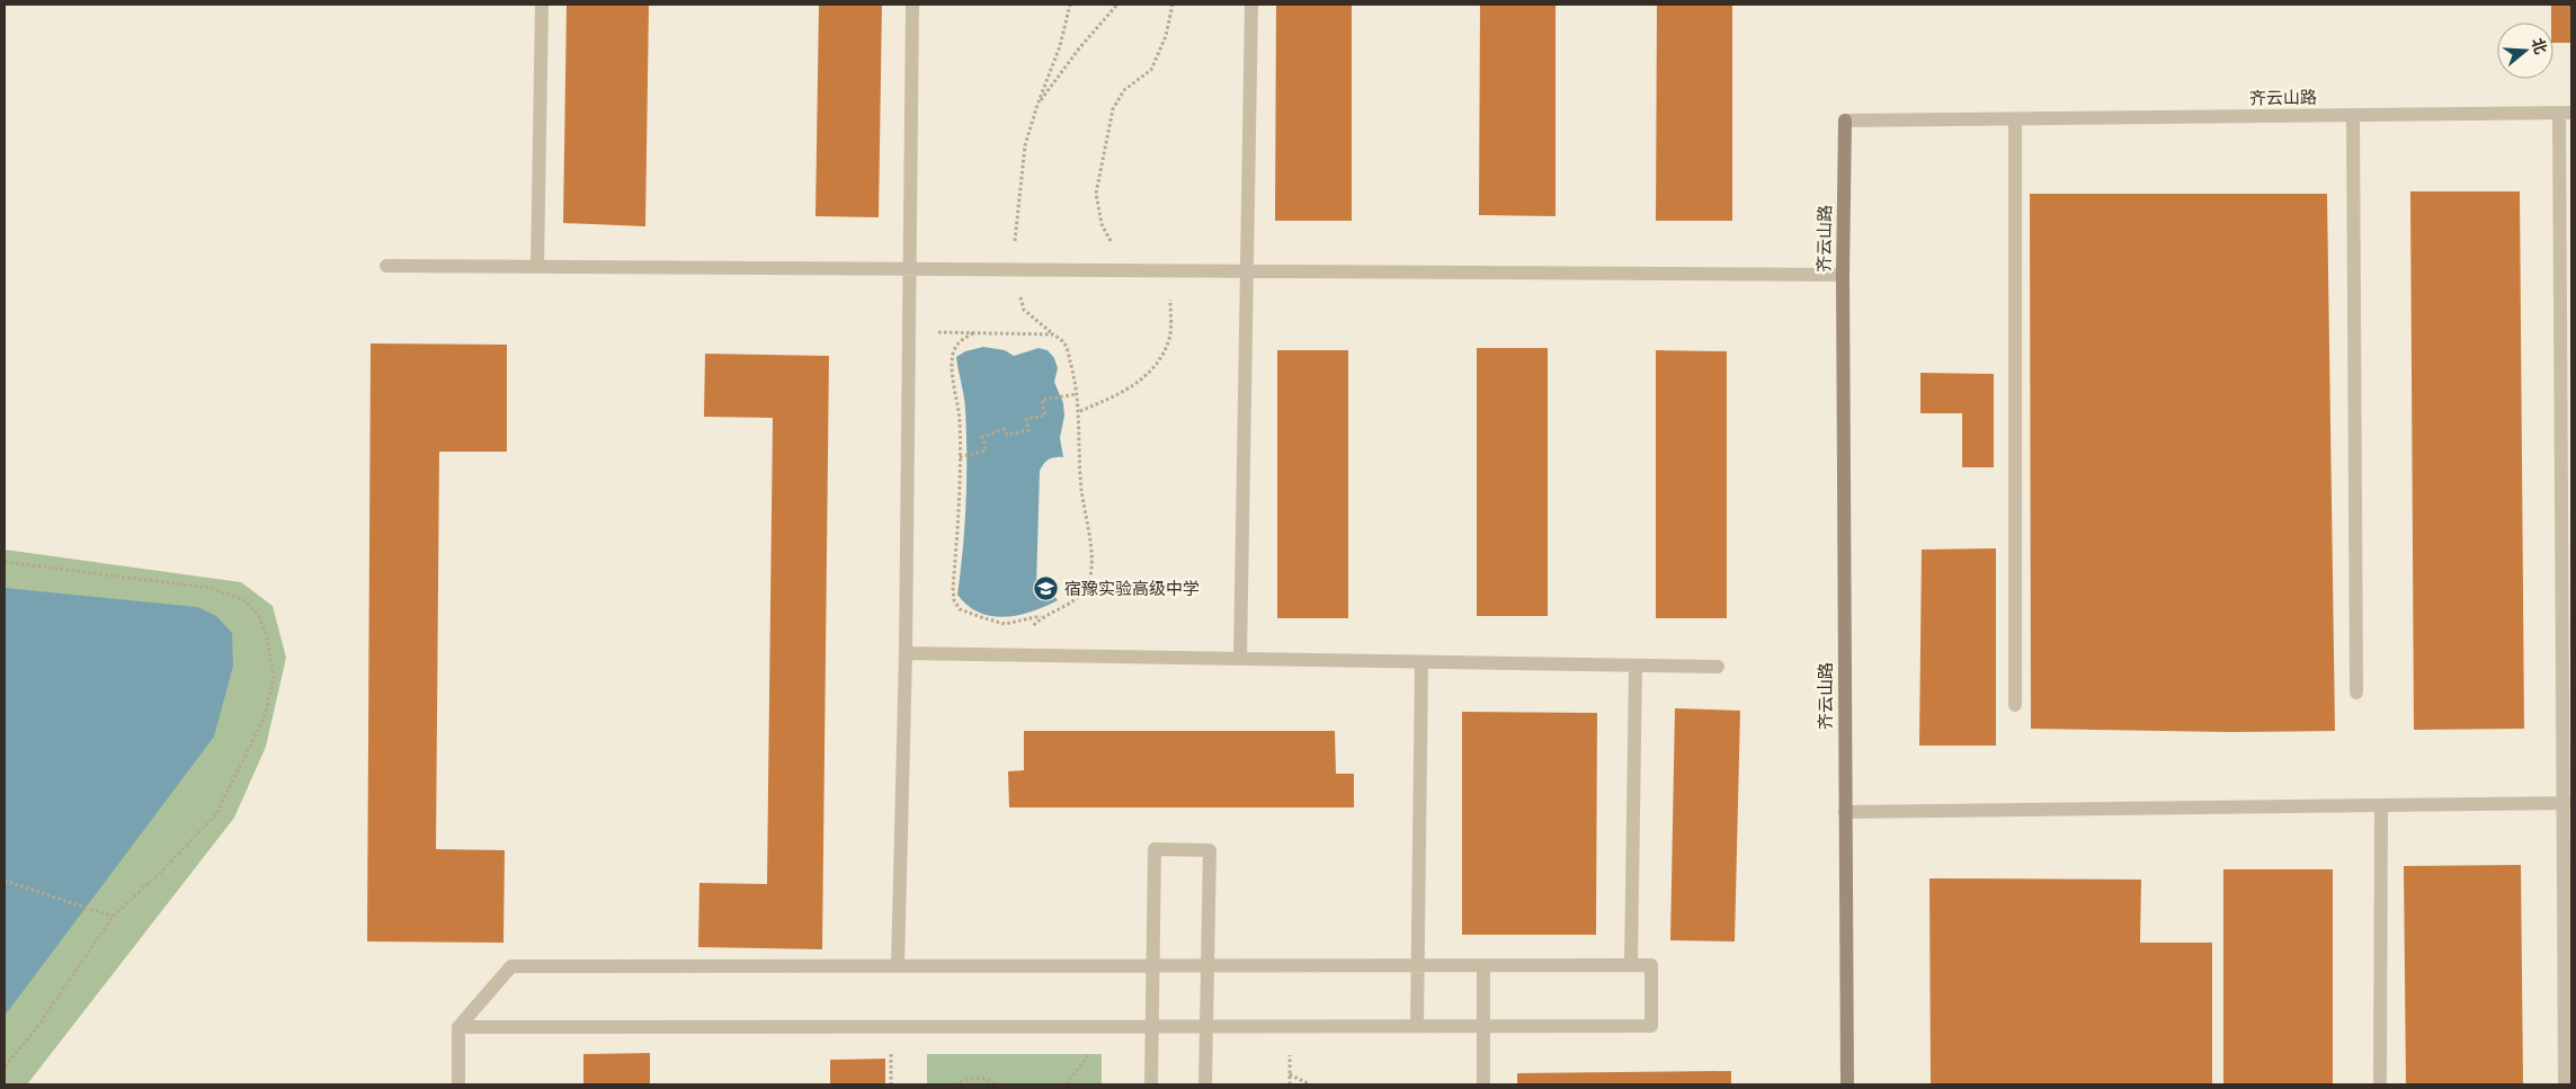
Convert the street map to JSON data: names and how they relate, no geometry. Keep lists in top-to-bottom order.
{
  "streets": {
    "street": ["齐云山路"]
  },
  "places": {
    "school or university": ["宿豫实验高级中学"]
  },
  "north": "right"
}
